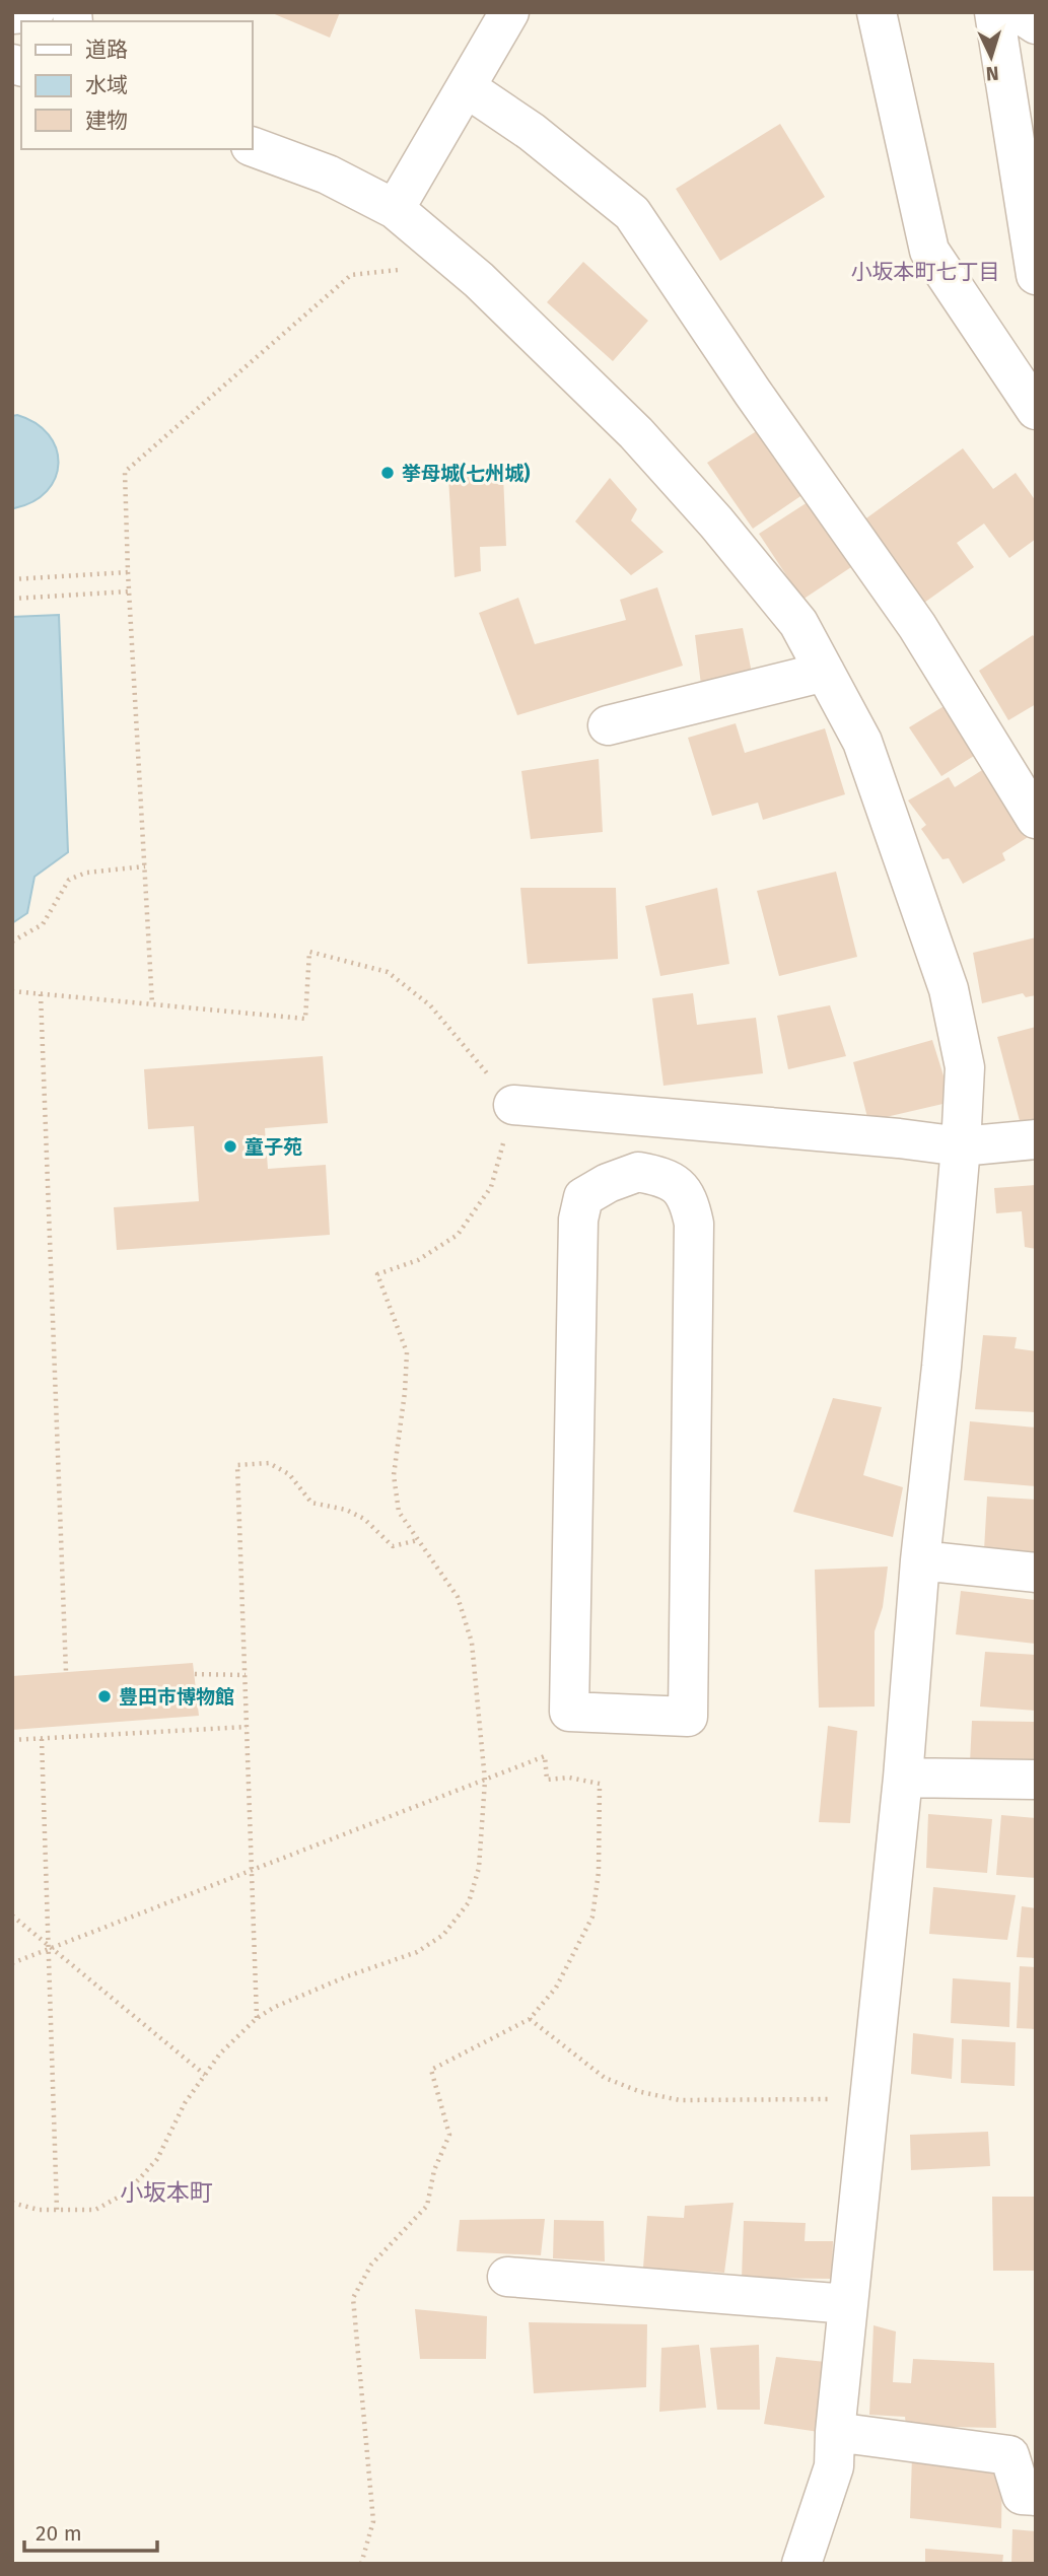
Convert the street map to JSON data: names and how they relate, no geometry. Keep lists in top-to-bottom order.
{
  "districts": ["小坂本町七丁目", "小坂本町"],
  "places": ["挙母城(七州城)", "童子苑", "豊田市博物館"],
  "legend": ["道路", "水域", "建物"],
  "scale_bar": "20 m",
  "north": "bottom"
}
